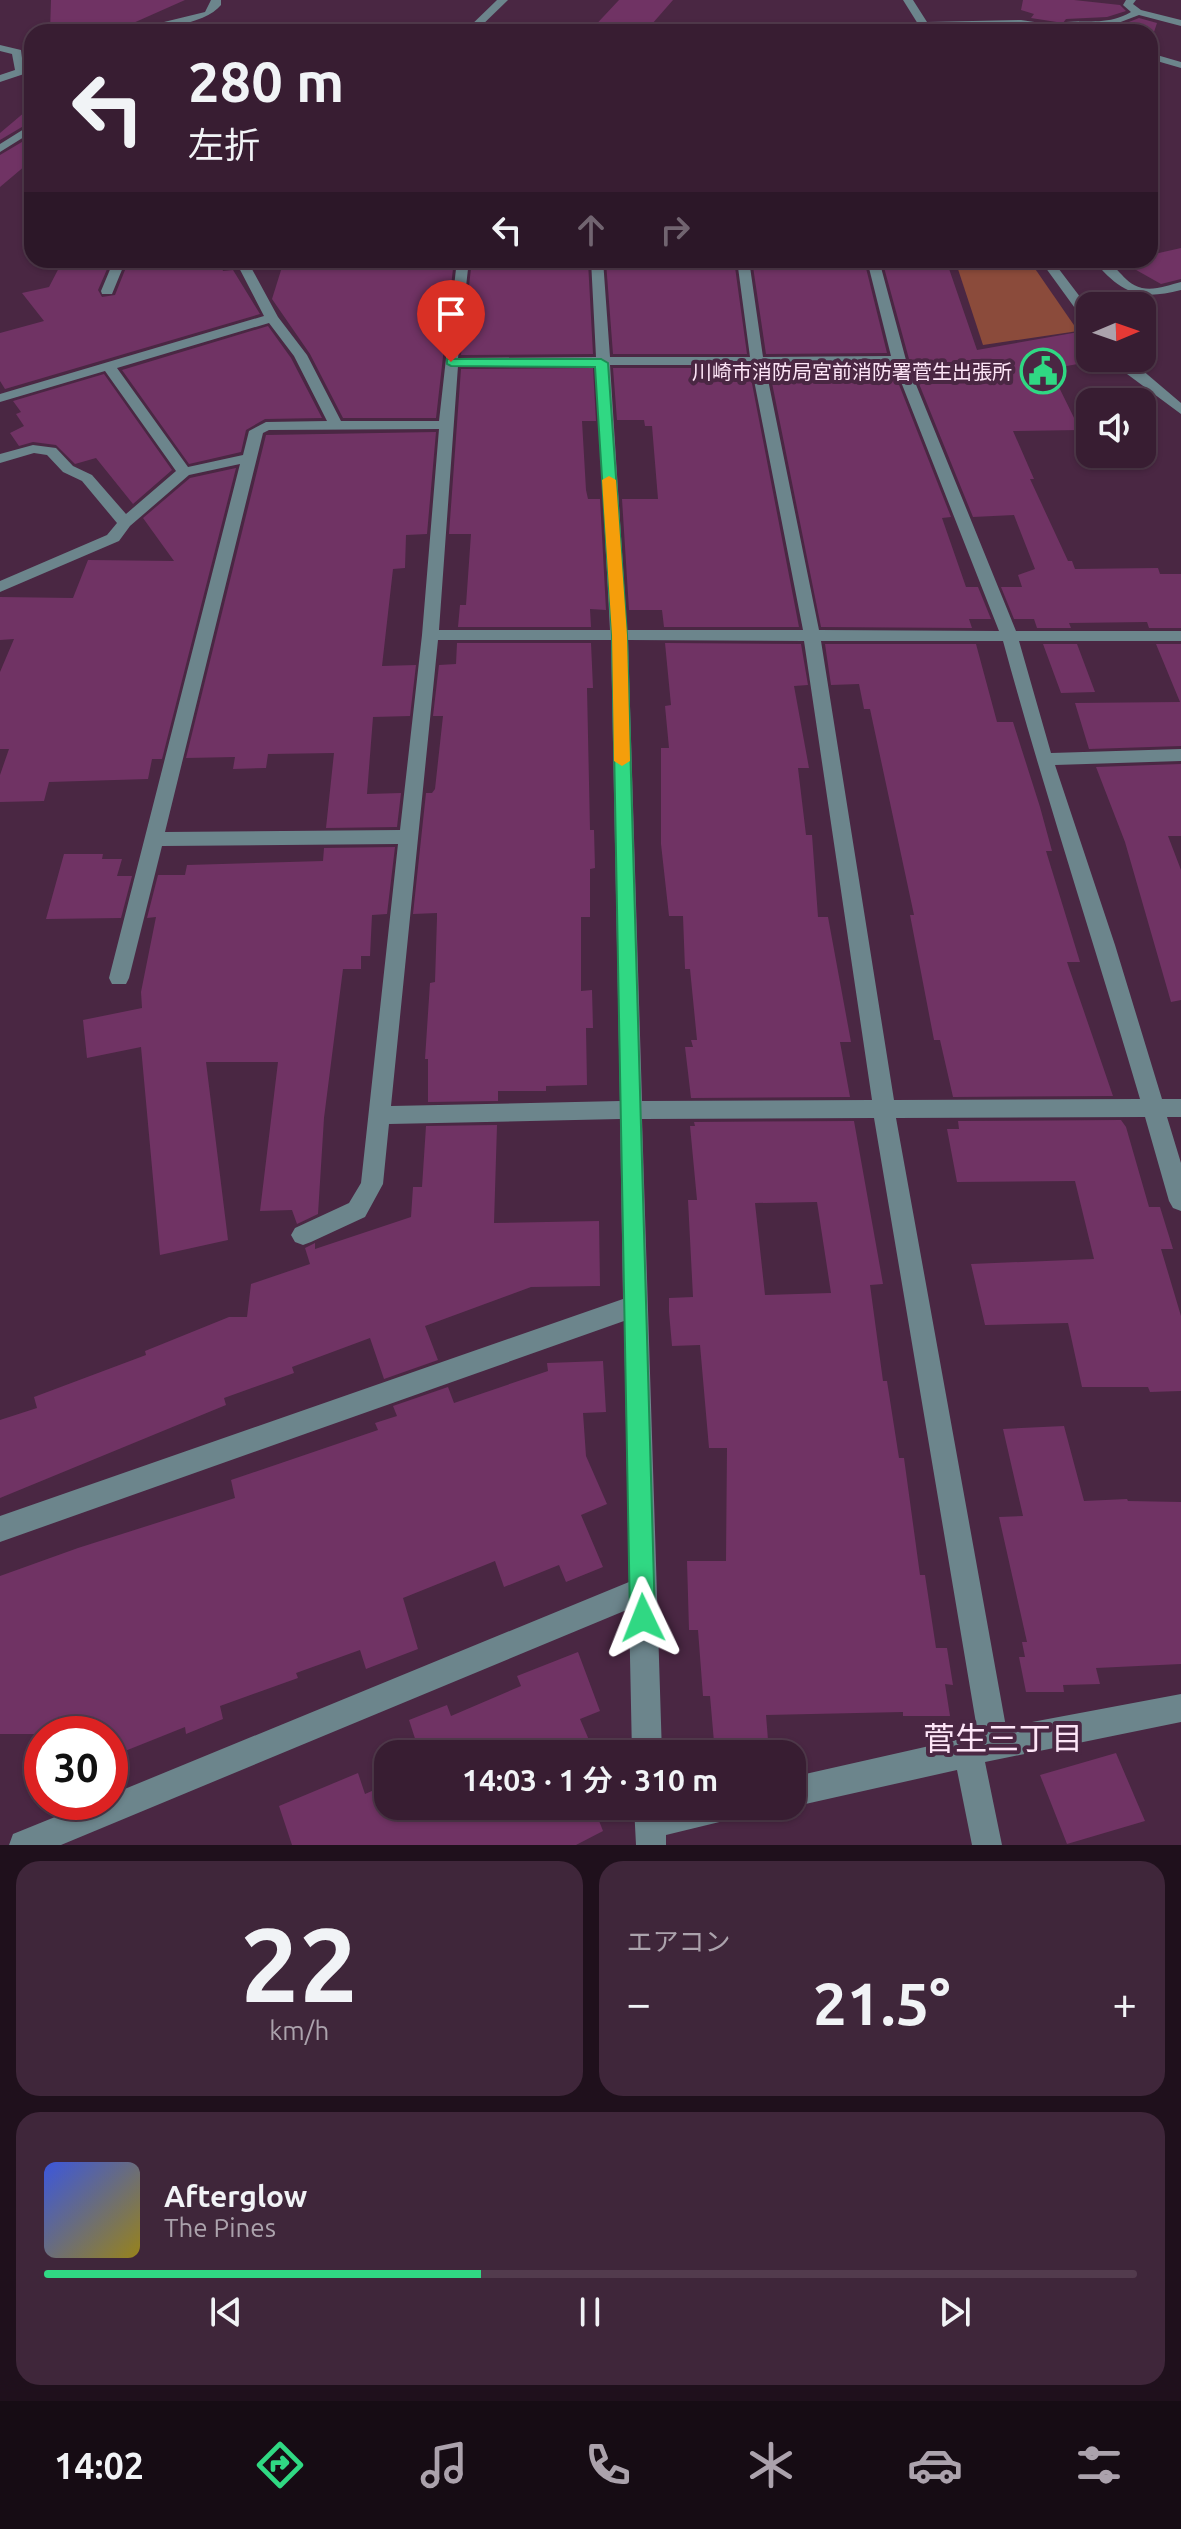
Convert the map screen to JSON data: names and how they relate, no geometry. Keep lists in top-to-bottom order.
{
  "districts": ["菅生三丁目"],
  "places": {
    "public building": ["川崎市消防局宮前消防署菅生出張所"]
  },
  "north": "right",
  "page": {
    "turn": ["280 m", "左折"],
    "limit": "30",
    "trip": "14:03 · 1 分 · 310 m",
    "tile": [
      ["22", "km/h"],
      "エアコン"
    ],
    "heat": ["−", "21.5°", "+"],
    "song": ["Afterglow", "The Pines"],
    "tabs": "14:02"
  }
}
